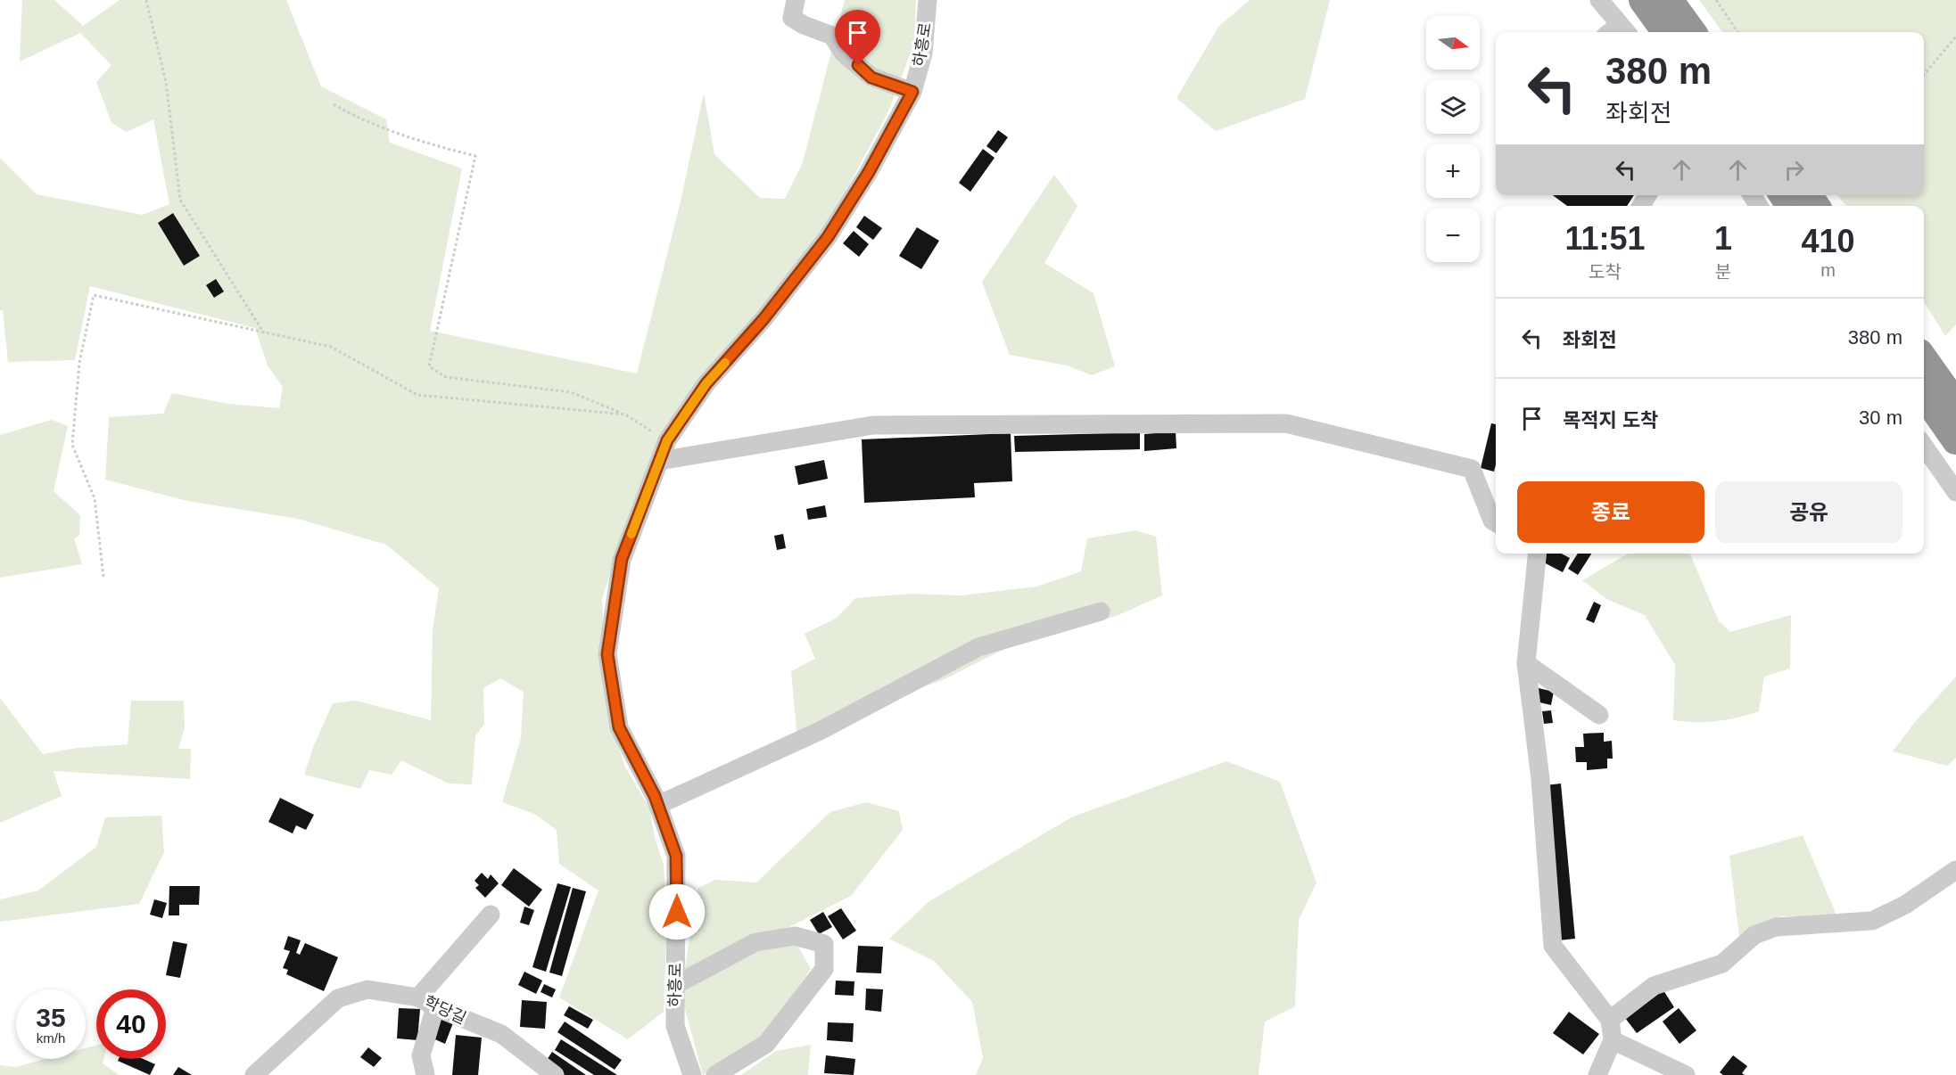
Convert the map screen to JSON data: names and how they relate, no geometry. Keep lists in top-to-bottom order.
{
  "streets": {
    "street": ["하흥로", "학당길"]
  },
  "north": "right",
  "page": {
    "map_buttons": ["+", "−"],
    "turn": ["380 m", "좌회전"],
    "eta": [
      "11:51",
      "도착",
      "1",
      "분",
      "410",
      "m"
    ],
    "list": [
      {
        "name": "좌회전",
        "value": "380 m"
      },
      {
        "name": "목적지 도착",
        "value": "30 m"
      }
    ],
    "buttons": ["종료", "공유"],
    "speed": "35 km/h",
    "limit": "40"
  }
}
